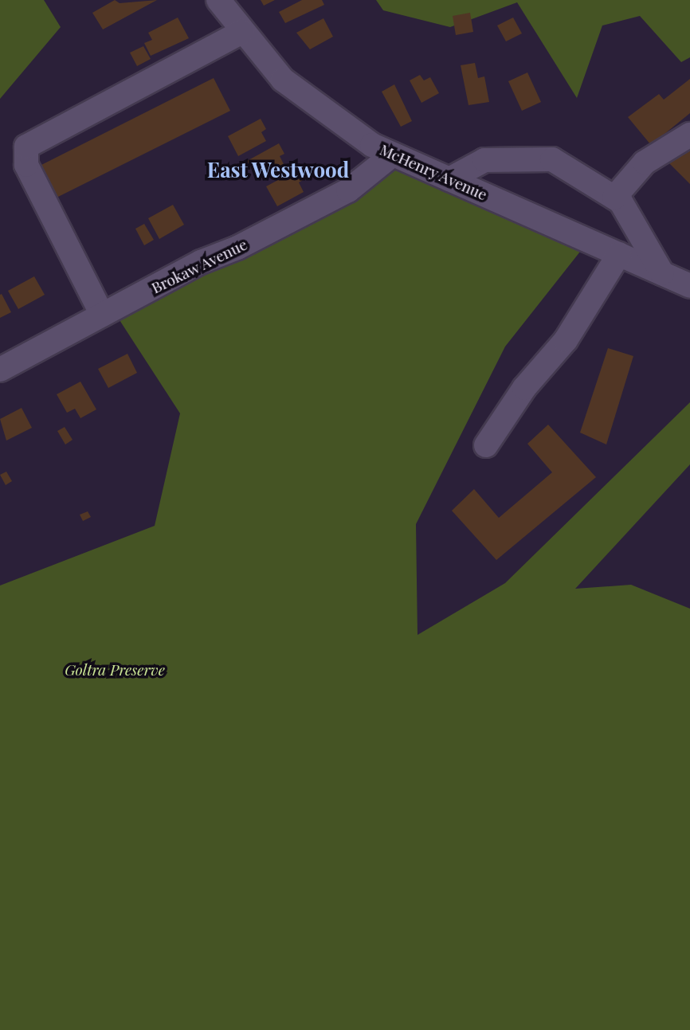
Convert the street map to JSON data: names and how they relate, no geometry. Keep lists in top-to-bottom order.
{
  "streets": {
    "street": ["McHenry Avenue", "Brokaw Avenue"]
  },
  "crossings": [
    ["McHenry Avenue", "Brokaw Avenue"]
  ],
  "districts": ["East Westwood"],
  "parks": ["Goltra Preserve"]
}
